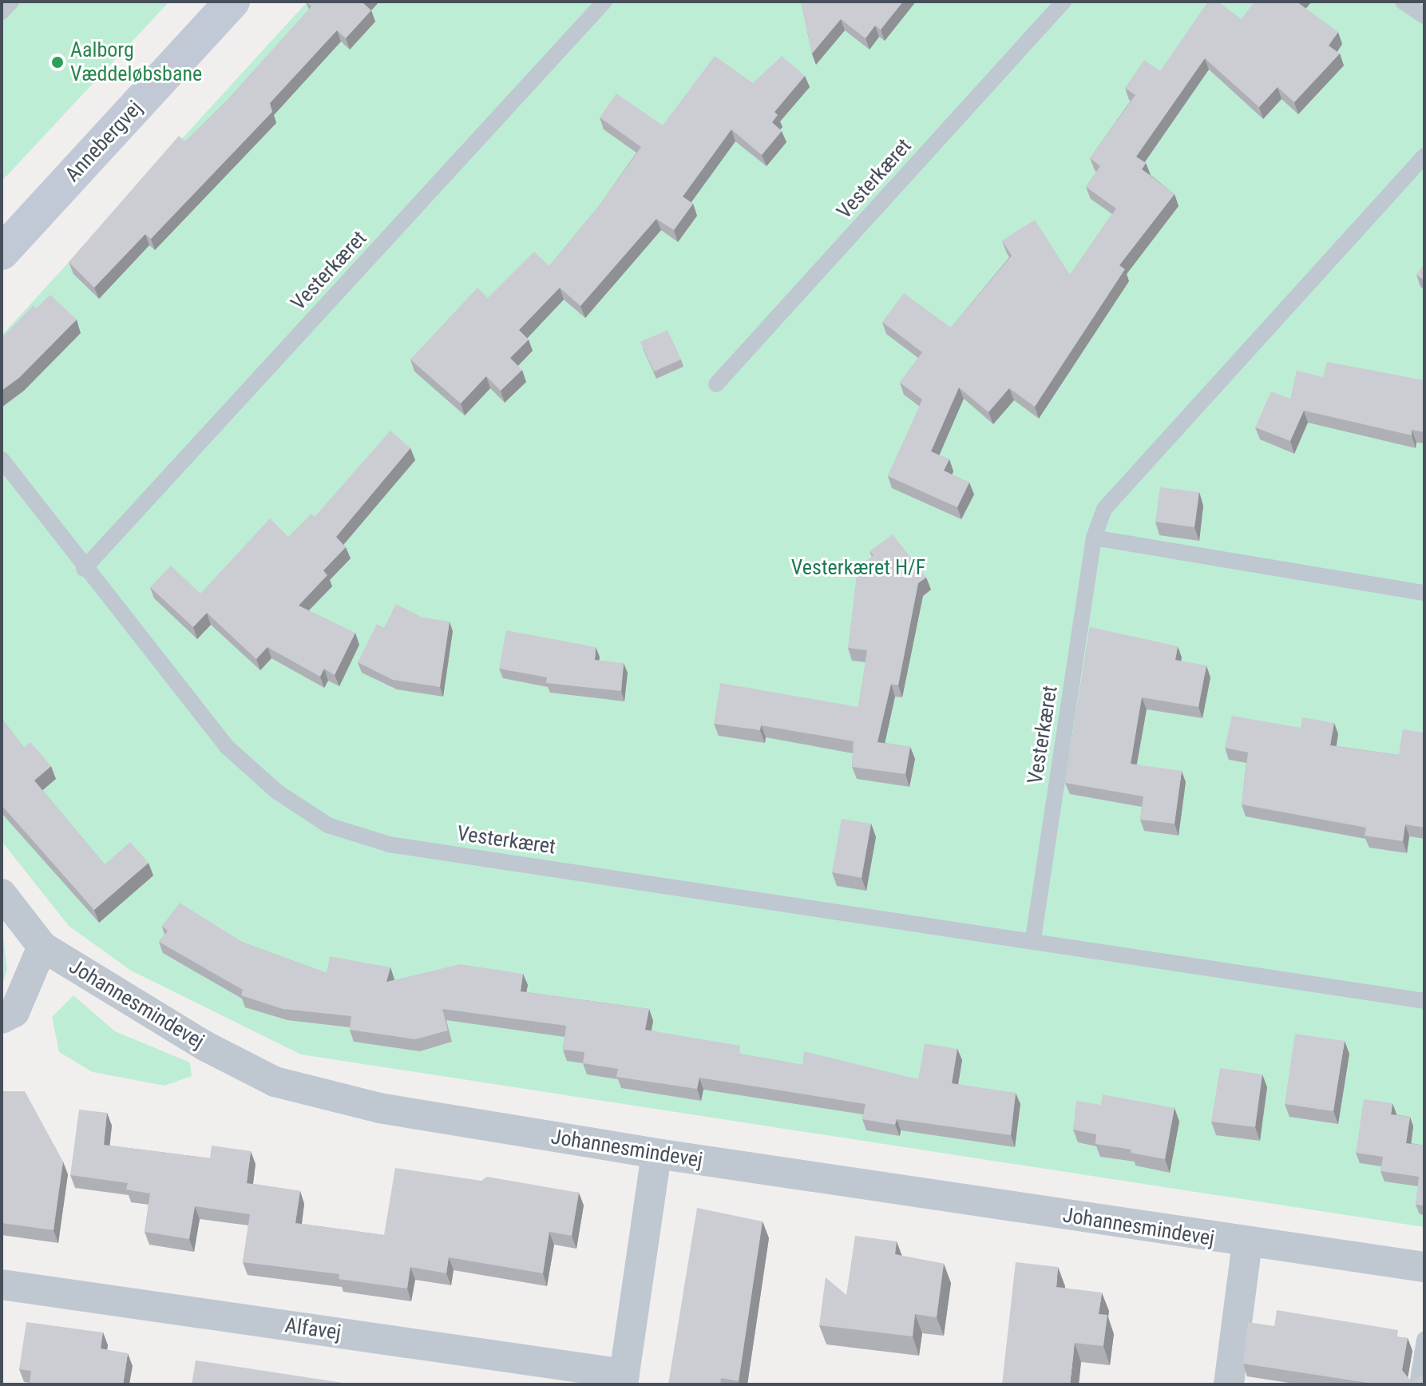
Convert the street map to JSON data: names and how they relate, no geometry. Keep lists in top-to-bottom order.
{
  "streets": {
    "street": ["Annebergvej", "Johannesmindevej", "Alfavej"],
    "lane": ["Vesterkæret"]
  },
  "crossings": [
    ["Johannesmindevej", "Alfavej"]
  ],
  "parks": ["Vesterkæret H/F"],
  "places": ["Aalborg Væddeløbsbane"]
}
